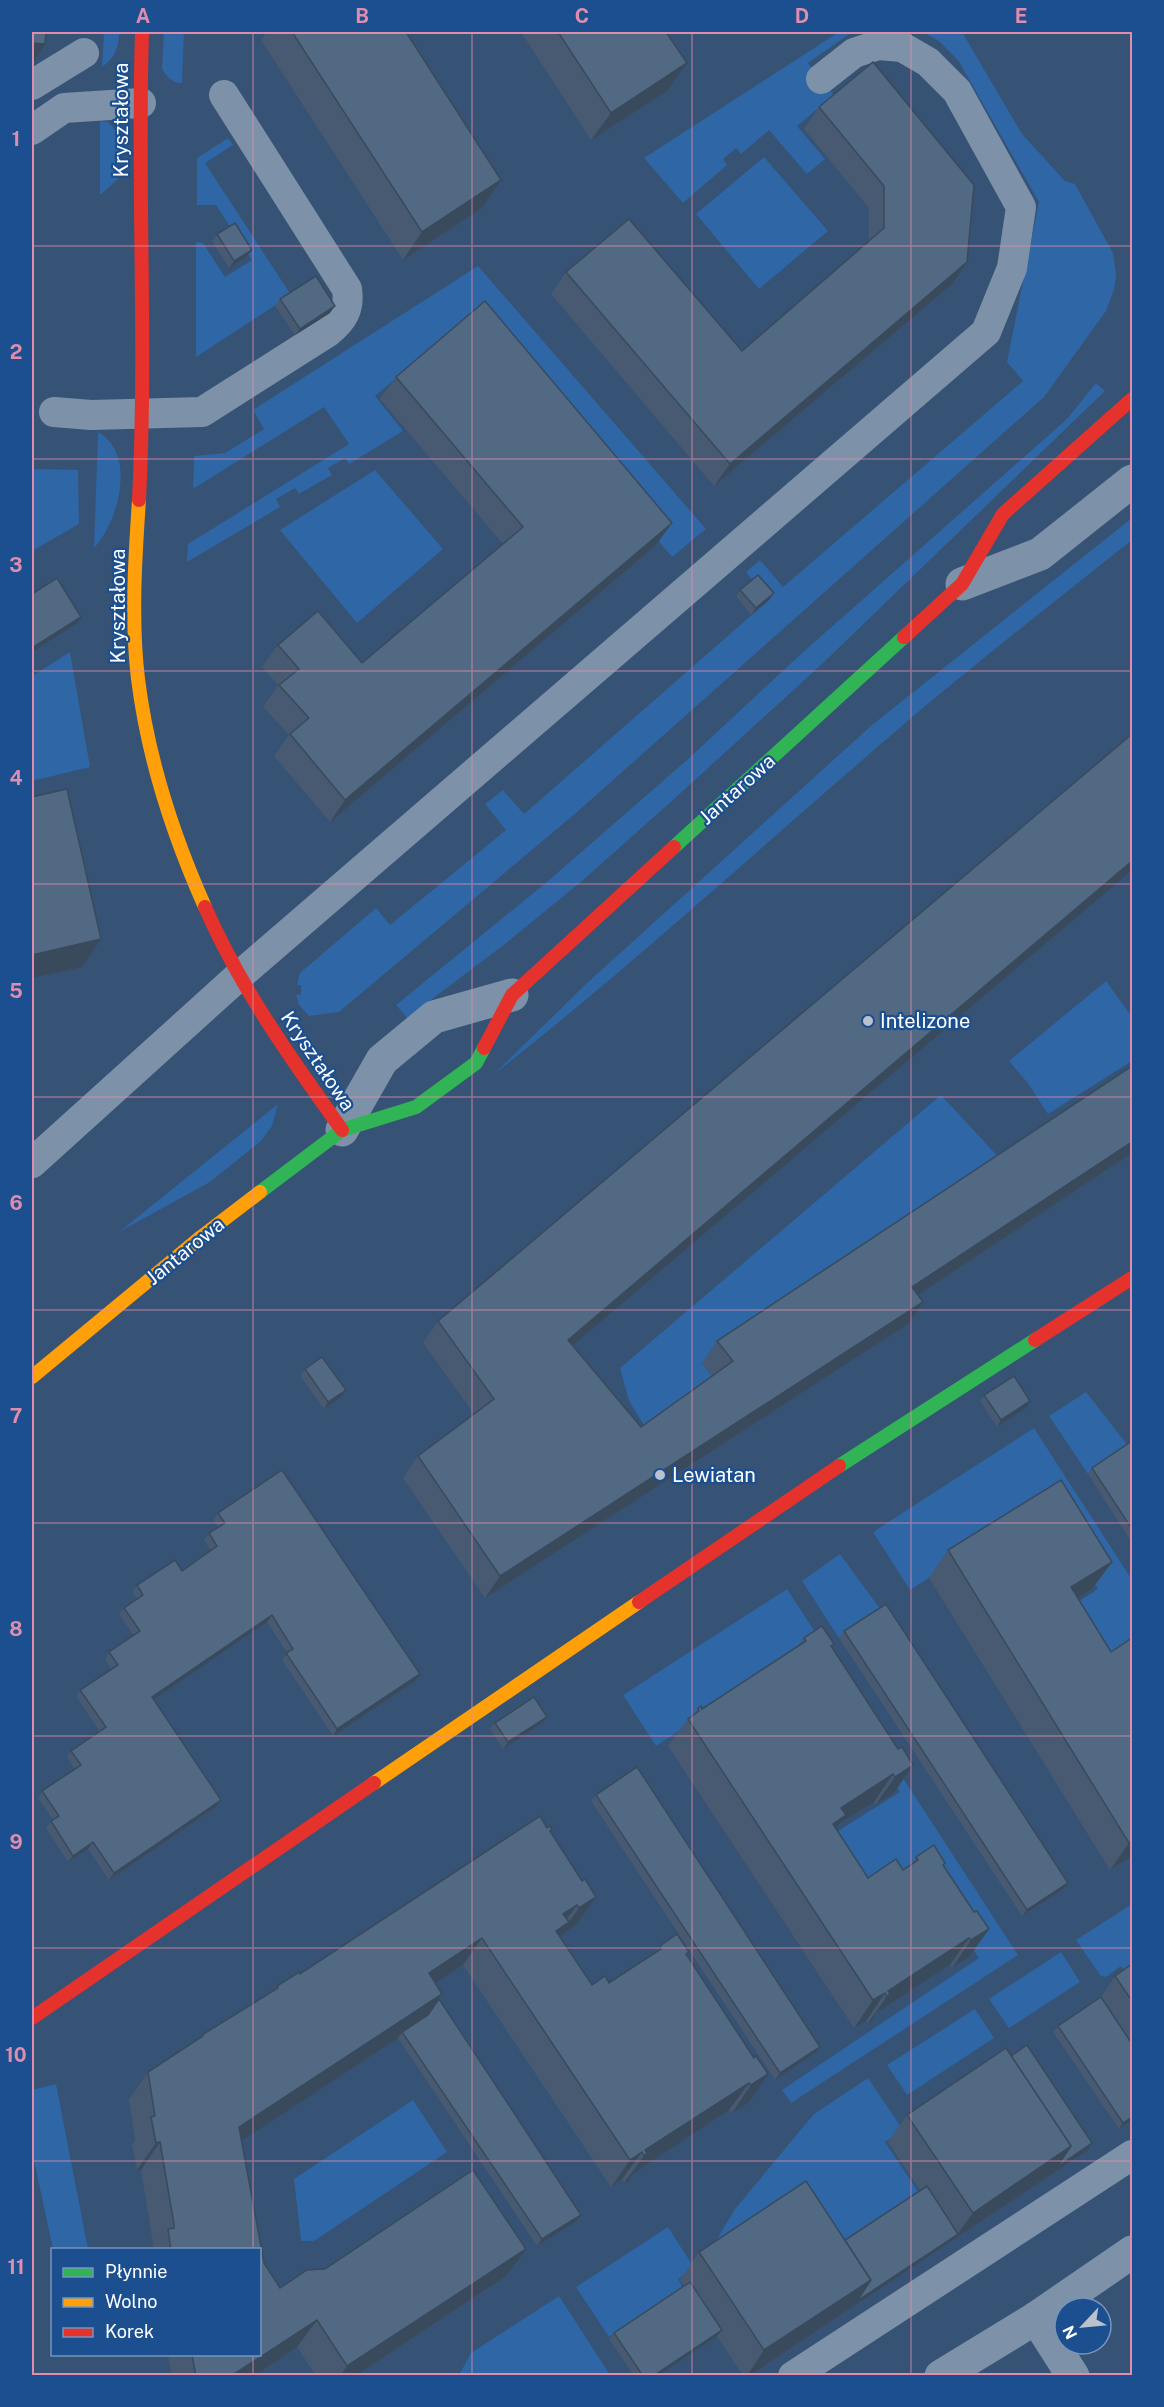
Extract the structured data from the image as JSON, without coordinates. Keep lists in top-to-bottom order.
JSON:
{
  "streets": {
    "street": ["Kryształowa", "Jantarowa"]
  },
  "crossings": [
    ["Kryształowa", "Jantarowa"]
  ],
  "places": ["Intelizone", "Lewiatan"],
  "legend": ["Płynnie", "Wolno", "Korek"],
  "north": "bottom left",
  "grid": {
    "columns": [
      "A",
      "B",
      "C",
      "D",
      "E"
    ],
    "rows": [
      "1",
      "2",
      "3",
      "4",
      "5",
      "6",
      "7",
      "8",
      "9",
      "10",
      "11"
    ]
  }
}
